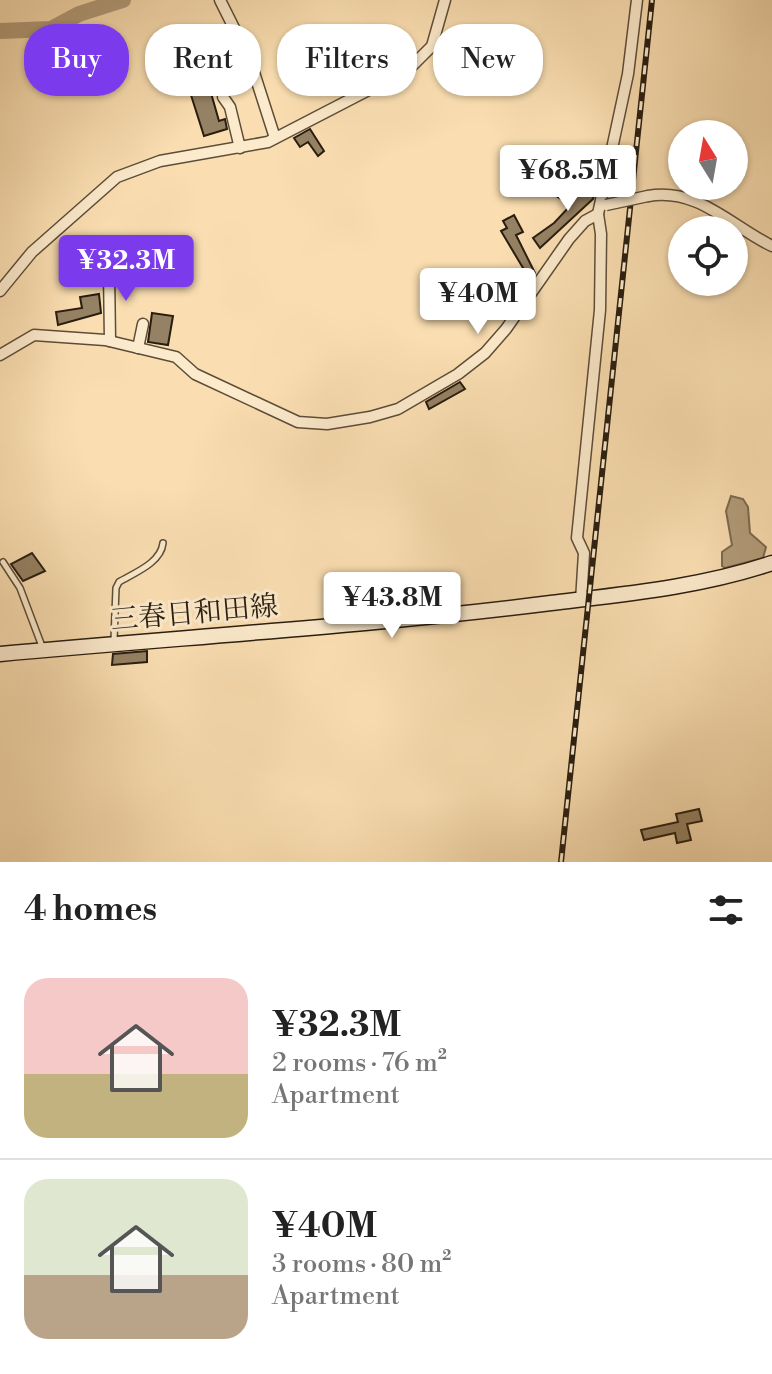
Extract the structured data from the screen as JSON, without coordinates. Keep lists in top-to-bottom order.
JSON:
{
  "streets": {
    "main road": ["三春日和田線"]
  },
  "north": "top",
  "page": {
    "chip": [
      "Buy",
      "Rent",
      "Filters",
      "New"
    ],
    "price": [
      "¥68.5M",
      "¥32.3M",
      "¥40M",
      "¥43.8M"
    ],
    "heading": "4 homes",
    "list": [
      {
        "name": "¥32.3M",
        "note": "2 rooms · 76 m² · Apartment"
      },
      {
        "name": "¥40M",
        "note": "3 rooms · 80 m² · Apartment"
      }
    ]
  }
}
